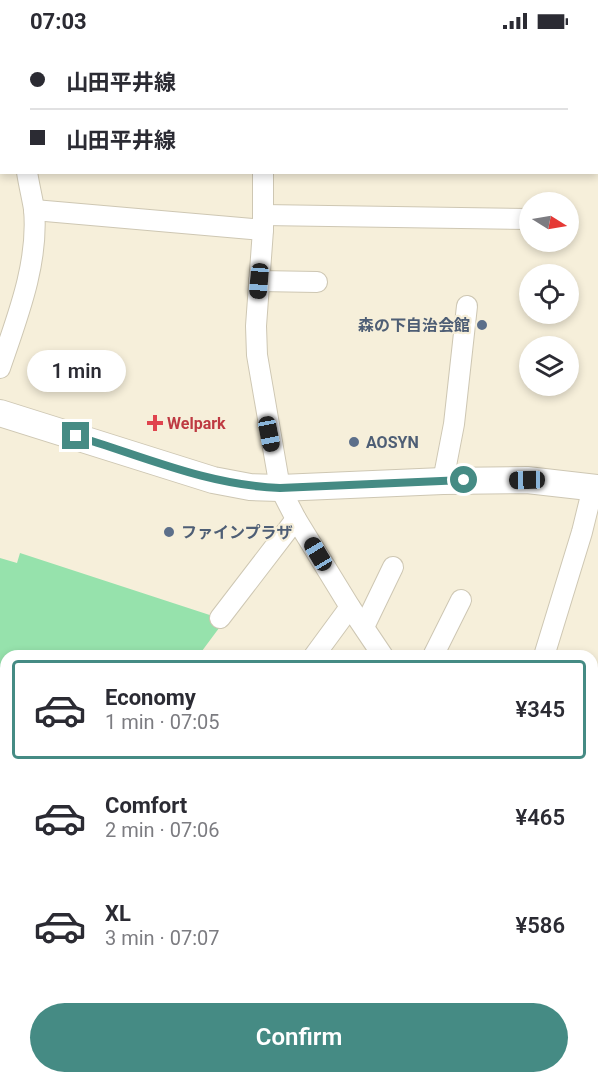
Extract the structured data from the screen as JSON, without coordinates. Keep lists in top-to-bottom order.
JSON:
{
  "places": {
    "other": ["森の下自治会館", "AOSYN", "ファインプラザ"],
    "health": ["Welpark"]
  },
  "north": "right",
  "page": {
    "status": "07:03",
    "banner": ["山田平井線", "山田平井線"],
    "bubble": "1 min",
    "list": [
      {
        "name": "Economy",
        "note": "1 min · 07:05",
        "value": "¥345"
      },
      {
        "name": "Comfort",
        "note": "2 min · 07:06",
        "value": "¥465"
      },
      {
        "name": "XL",
        "note": "3 min · 07:07",
        "value": "¥586"
      }
    ],
    "buttons": "Confirm"
  }
}
